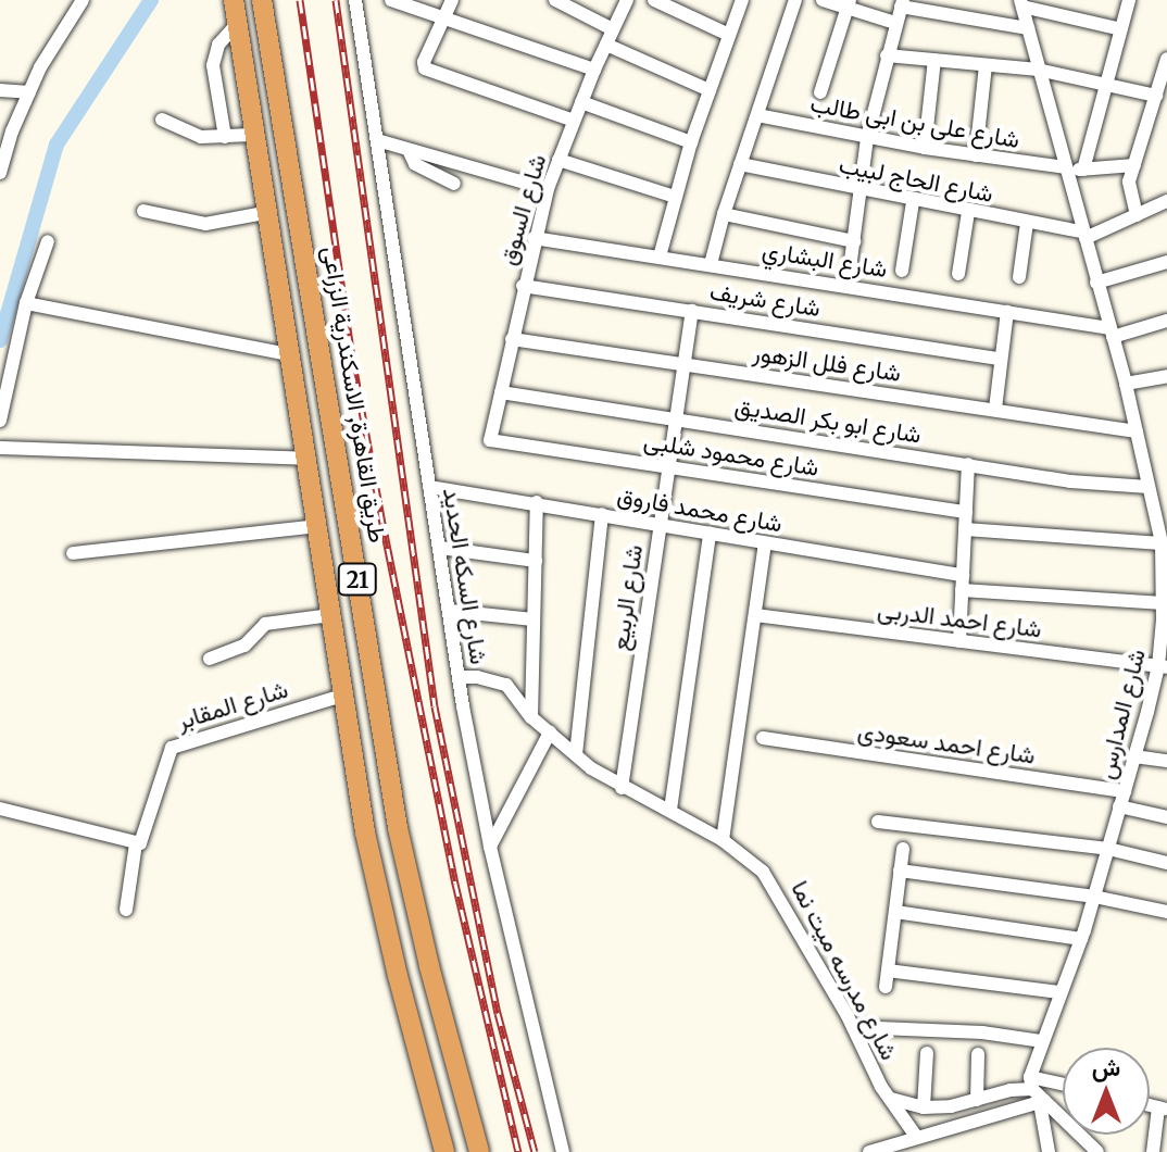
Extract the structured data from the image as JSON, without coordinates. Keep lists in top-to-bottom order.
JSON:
{
  "streets": {
    "highway": ["طريق القاهرة, الاسكندرية الزراعى", "21"],
    "street": [
      "شارع على بن ابى طالب",
      "شارع الحاج لبيب",
      "شارع السوق",
      "شارع البشاري",
      "شارع شريف",
      "شارع فلل الزهور",
      "شارع ابو بكر الصديق",
      "شارع محمود شلبى",
      "شارع محمد فاروق",
      "شارع السكه الحديد",
      "شارع الربيع",
      "شارع احمد الدربى",
      "شارع المقابر",
      "شارع المدارس",
      "شارع احمد سعودى",
      "شارع مدرسه ميت نما"
    ]
  },
  "crossings": [
    ["شارع على بن ابى طالب", "شارع المدارس"],
    ["شارع الحاج لبيب", "شارع المدارس"],
    ["شارع السوق", "شارع البشاري"],
    ["شارع السوق", "شارع شريف"],
    ["شارع السوق", "شارع فلل الزهور"],
    ["شارع السوق", "شارع ابو بكر الصديق"],
    ["شارع السوق", "شارع محمود شلبى"],
    ["شارع البشاري", "شارع المدارس"],
    ["شارع شريف", "شارع الربيع"],
    ["شارع فلل الزهور", "شارع الربيع"],
    ["شارع فلل الزهور", "شارع المدارس"],
    ["شارع ابو بكر الصديق", "شارع الربيع"],
    ["شارع ابو بكر الصديق", "شارع المدارس"],
    ["شارع محمود شلبى", "شارع الربيع"],
    ["شارع محمد فاروق", "شارع السكه الحديد"],
    ["شارع محمد فاروق", "شارع الربيع"],
    ["شارع محمد فاروق", "شارع المدارس"],
    ["شارع السكه الحديد", "شارع مدرسه ميت نما"],
    ["21", "شارع المقابر"],
    ["شارع الربيع", "شارع مدرسه ميت نما"],
    ["شارع احمد الدربى", "شارع المدارس"],
    ["شارع المدارس", "شارع احمد سعودى"]
  ],
  "north": "top"
}
